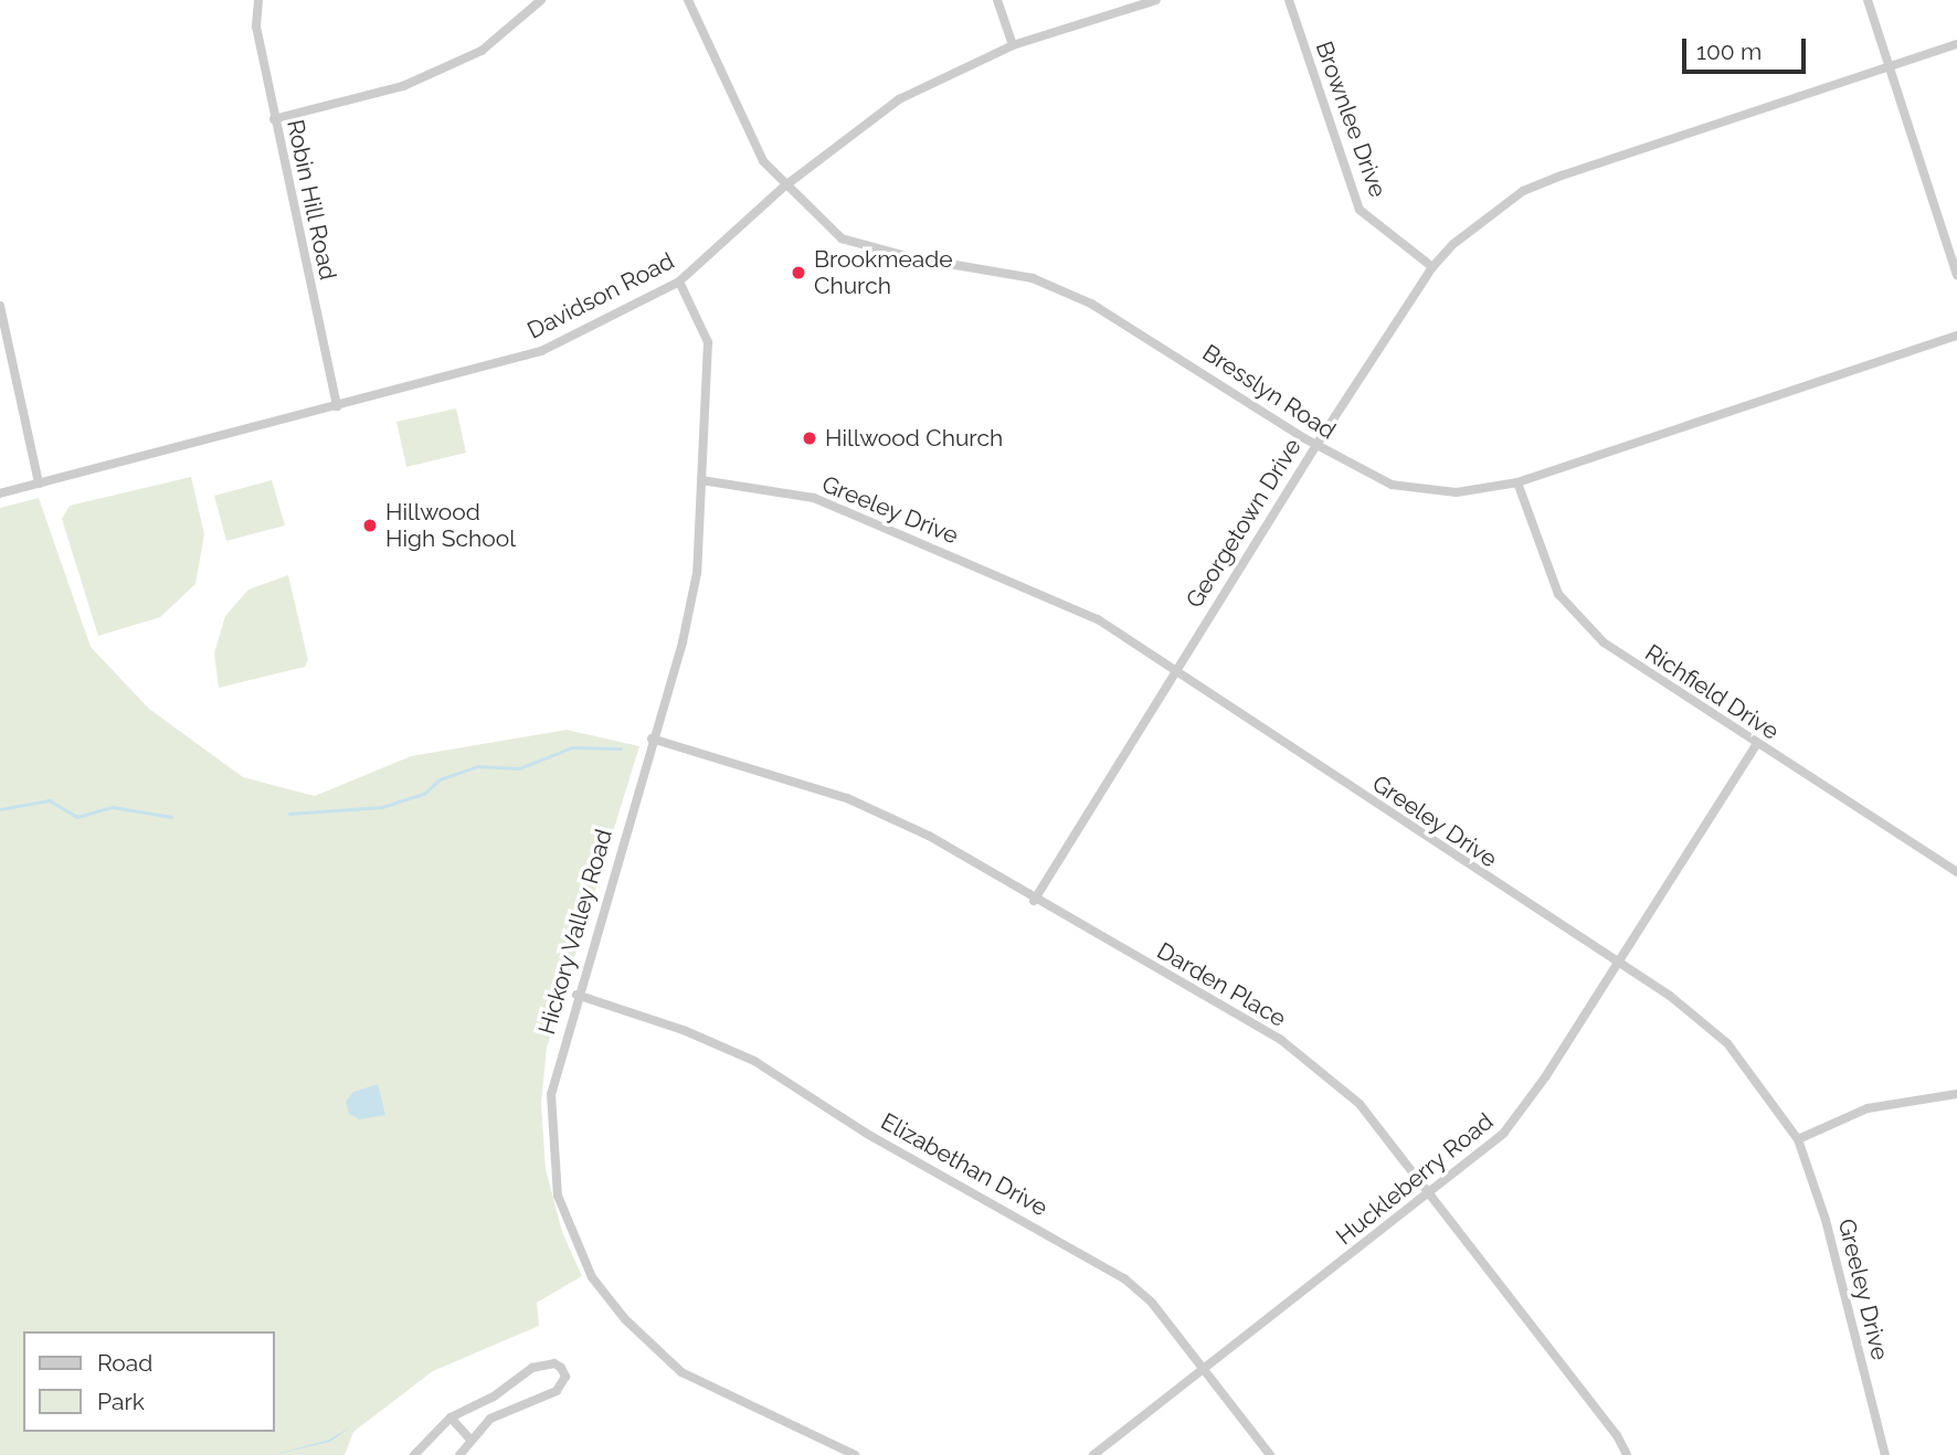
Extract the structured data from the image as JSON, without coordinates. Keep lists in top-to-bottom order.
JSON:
{
  "streets": {
    "street": [
      "Brownlee Drive",
      "Robin Hill Road",
      "Davidson Road",
      "Bresslyn Road",
      "Greeley Drive",
      "Georgetown Drive",
      "Richfield Drive",
      "Hickory Valley Road",
      "Darden Place",
      "Elizabethan Drive",
      "Huckleberry Road"
    ]
  },
  "crossings": [
    ["Brownlee Drive", "Georgetown Drive"],
    ["Robin Hill Road", "Davidson Road"],
    ["Davidson Road", "Bresslyn Road"],
    ["Davidson Road", "Hickory Valley Road"],
    ["Bresslyn Road", "Georgetown Drive"],
    ["Bresslyn Road", "Richfield Drive"],
    ["Greeley Drive", "Georgetown Drive"],
    ["Greeley Drive", "Hickory Valley Road"],
    ["Greeley Drive", "Huckleberry Road"],
    ["Georgetown Drive", "Darden Place"],
    ["Richfield Drive", "Huckleberry Road"],
    ["Hickory Valley Road", "Darden Place"],
    ["Hickory Valley Road", "Elizabethan Drive"],
    ["Darden Place", "Huckleberry Road"],
    ["Elizabethan Drive", "Huckleberry Road"]
  ],
  "places": ["Brookmeade Church", "Hillwood Church", "Hillwood High School"],
  "legend": ["Road", "Park"],
  "scale_bar": "100 m"
}
